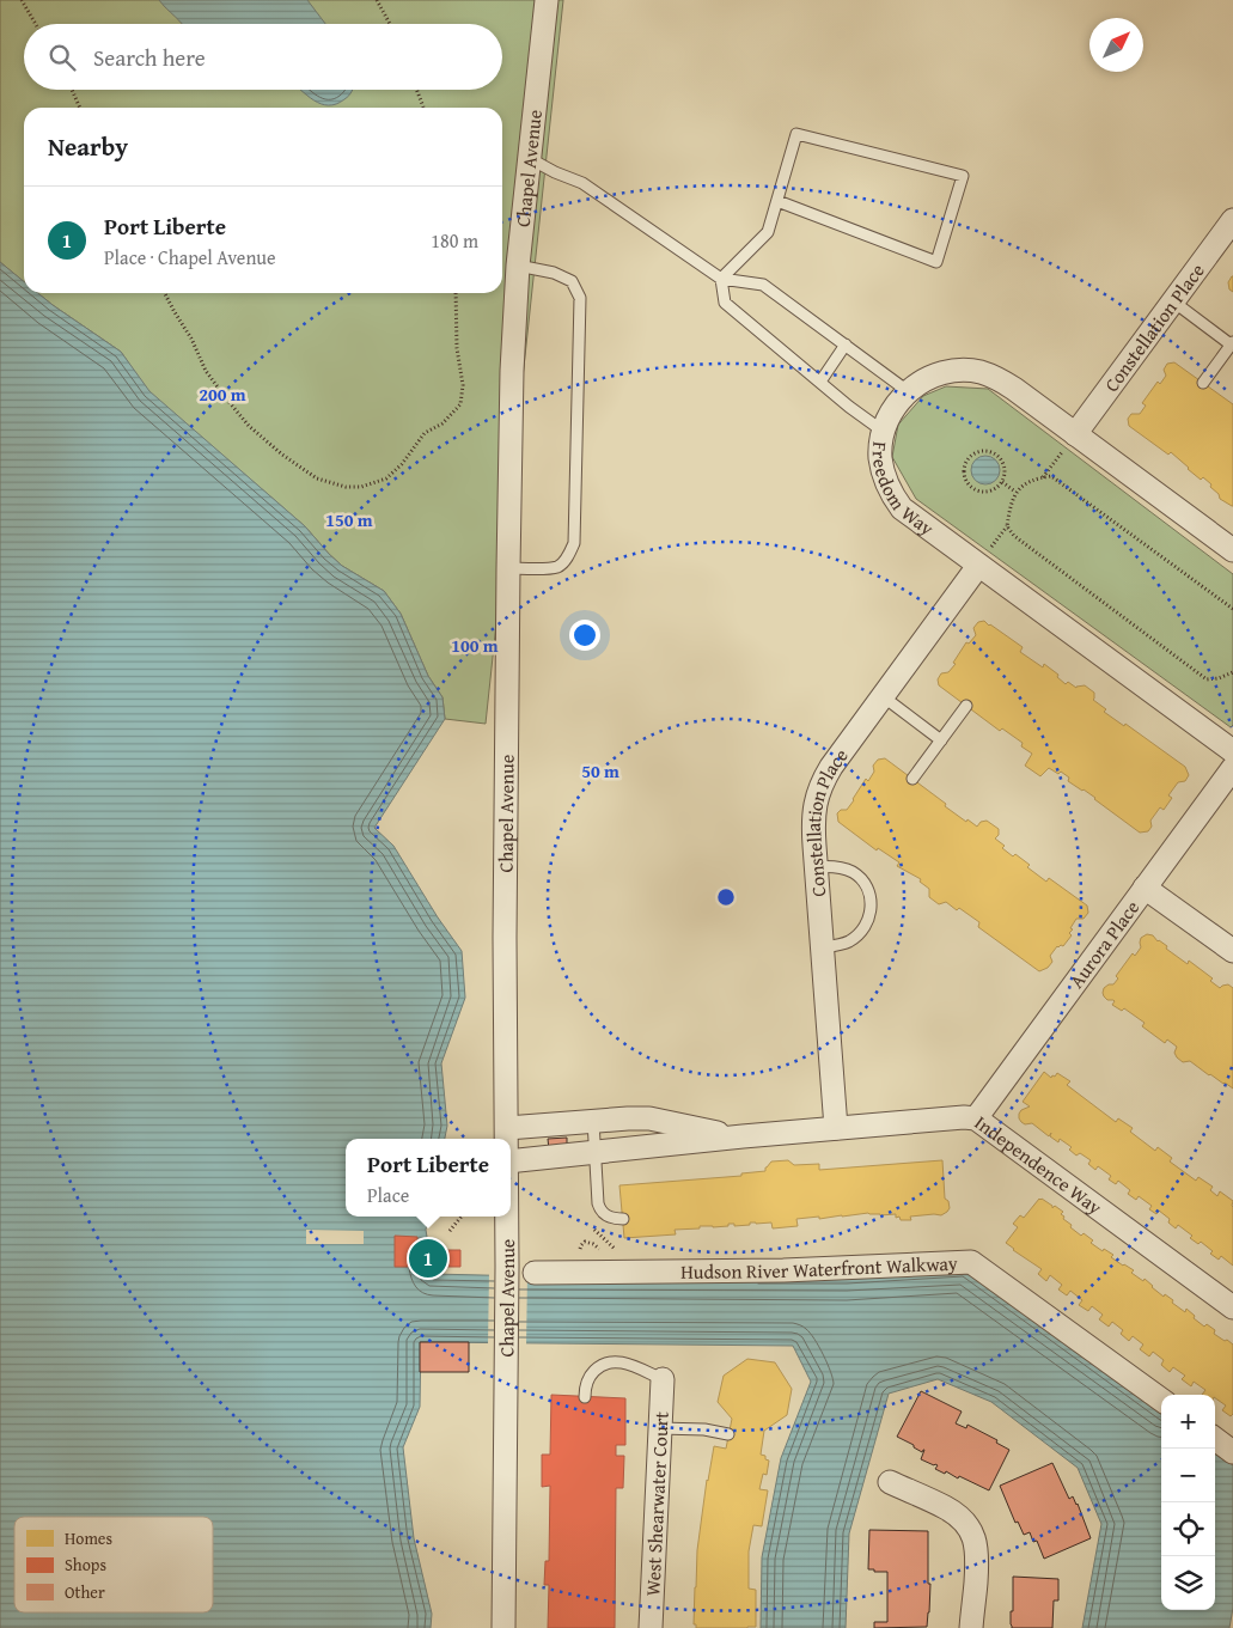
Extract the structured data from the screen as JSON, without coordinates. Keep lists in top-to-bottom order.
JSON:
{
  "streets": {
    "street": [
      "Chapel Avenue",
      "Constellation Place",
      "Freedom Way",
      "Aurora Place",
      "Independence Way",
      "Hudson River Waterfront Walkway",
      "West Shearwater Court"
    ]
  },
  "crossings": [
    ["Chapel Avenue", "Independence Way"],
    ["Constellation Place", "Freedom Way"],
    ["Constellation Place", "Independence Way"],
    ["Aurora Place", "Independence Way"]
  ],
  "legend": ["Homes", "Shops", "Other"],
  "north": "top right",
  "page": {
    "search": "Search here",
    "heading": "Nearby",
    "list": [
      {
        "mark": "1",
        "name": "Port Liberte",
        "note": "Place · Chapel Avenue",
        "value": "180 m"
      }
    ],
    "popup": ["Port Liberte", "Place"],
    "pins": "1",
    "map_buttons": ["+", "−"]
  },
  "rings": [
    "200 m",
    "150 m",
    "100 m",
    "50 m"
  ]
}
